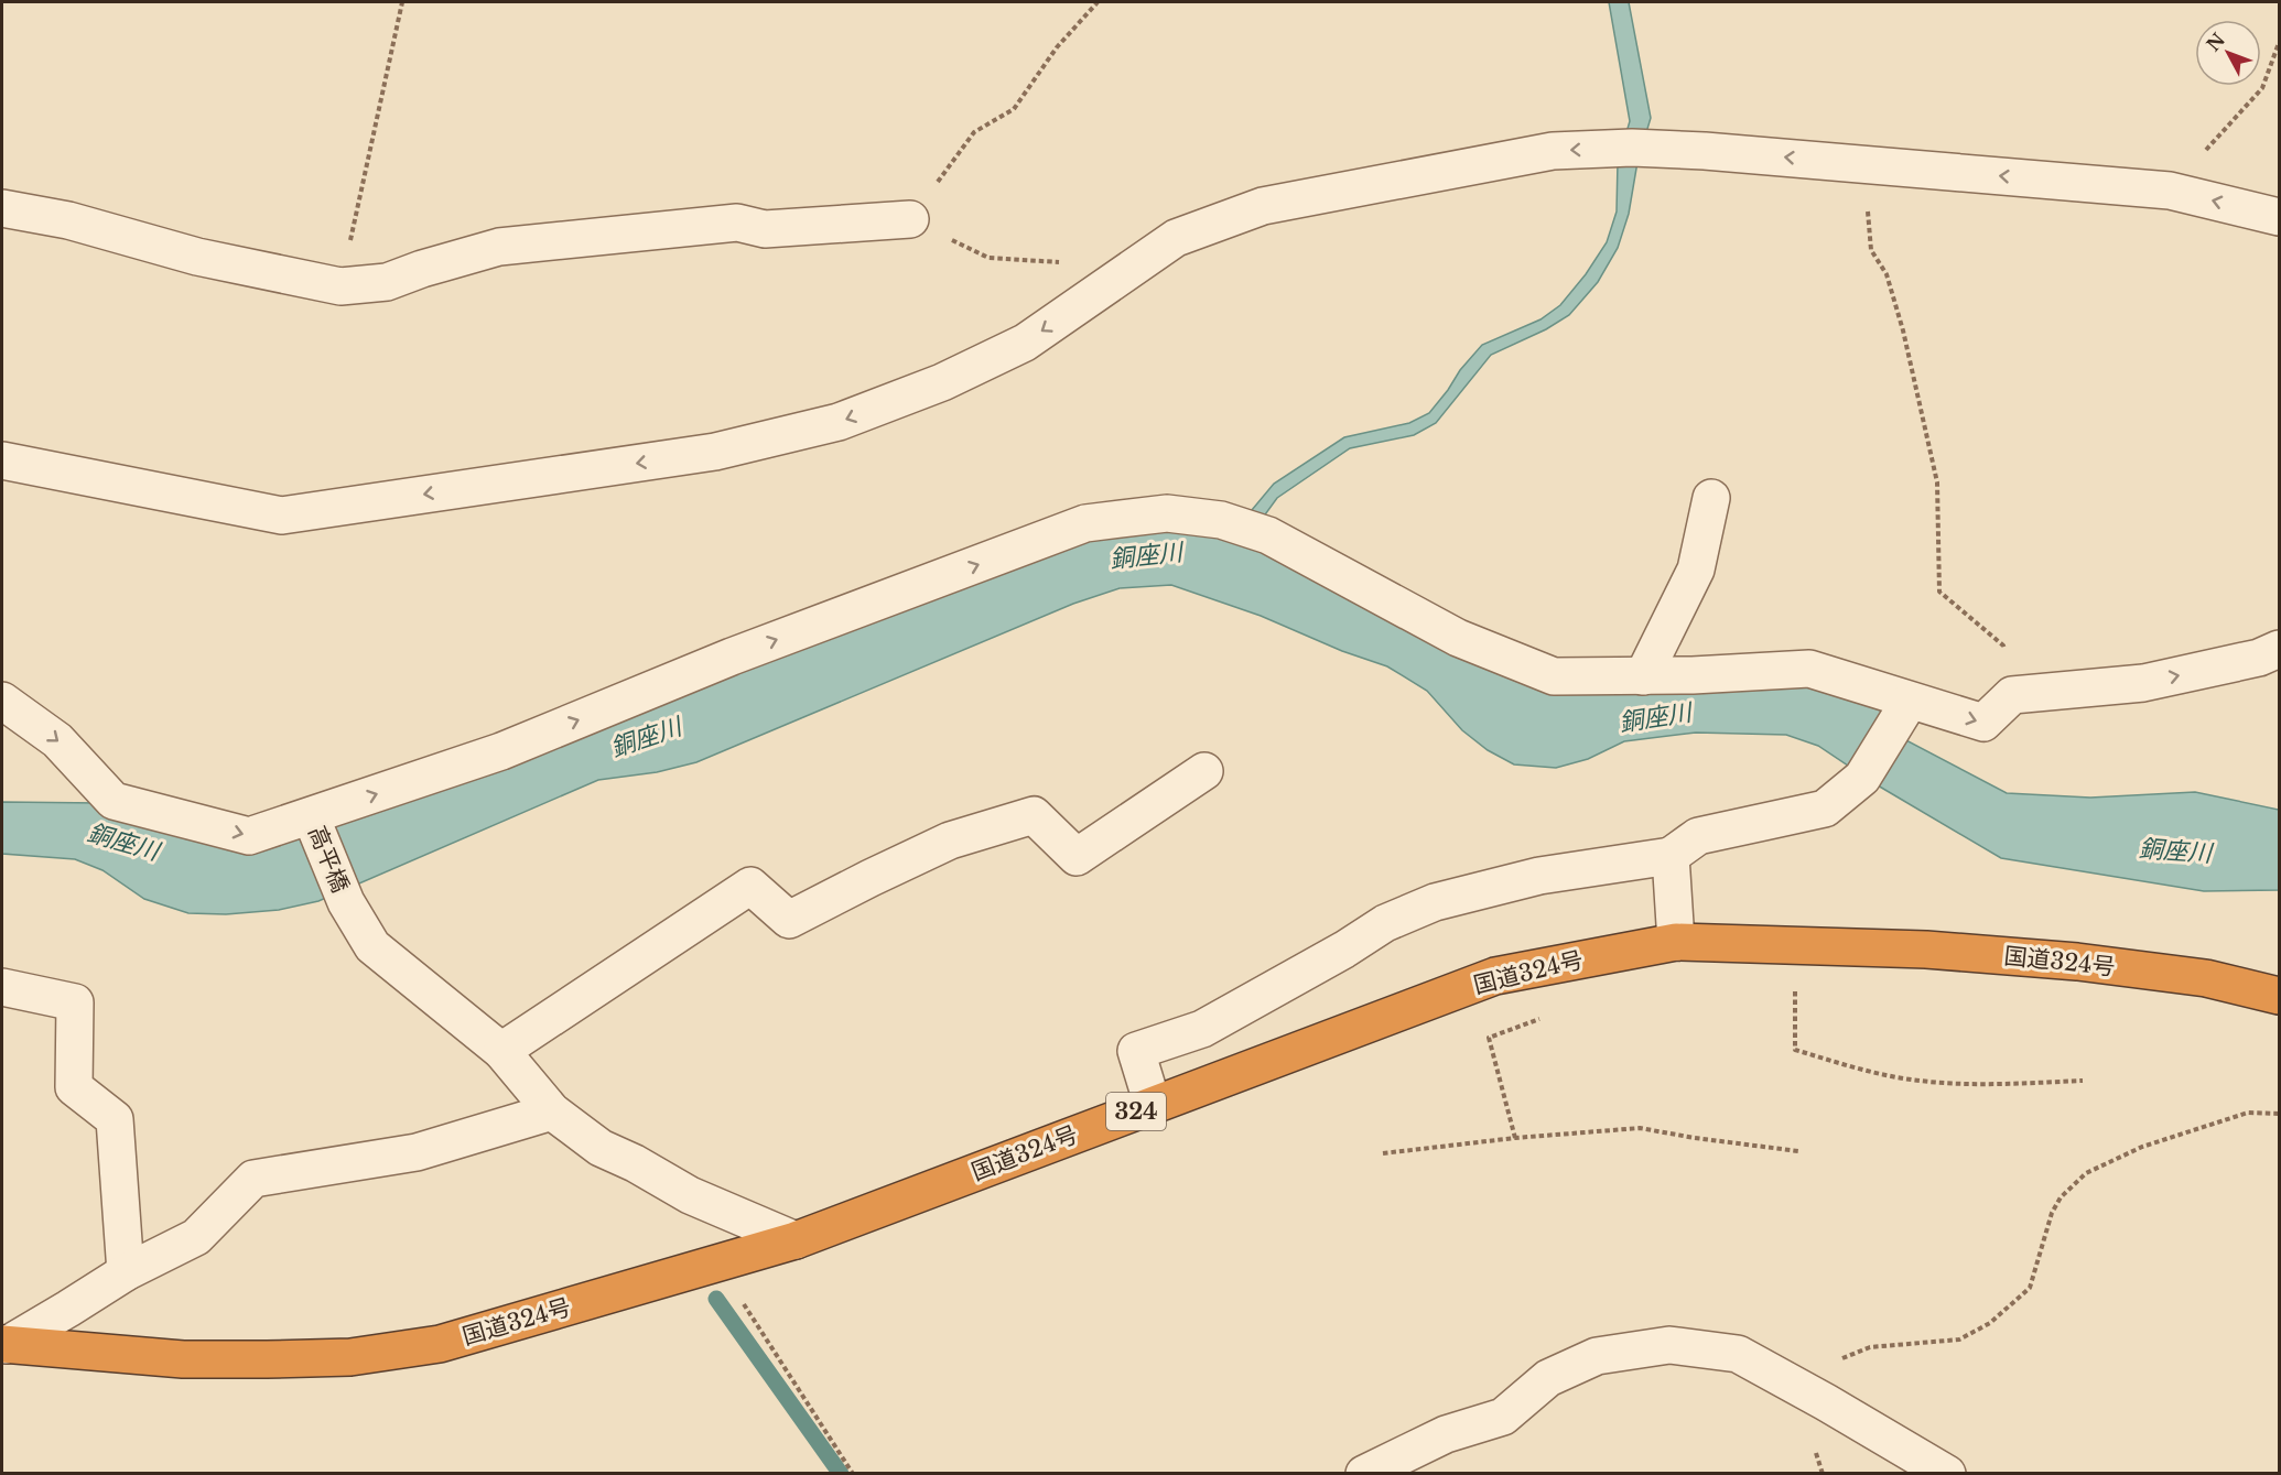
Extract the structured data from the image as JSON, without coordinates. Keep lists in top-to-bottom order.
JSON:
{
  "streets": {
    "highway": ["国道324号", "324"],
    "street": ["高平橋"]
  },
  "crossings": [
    ["高平橋", "国道324号"]
  ],
  "water": ["銅座川"],
  "north": "top left"
}
